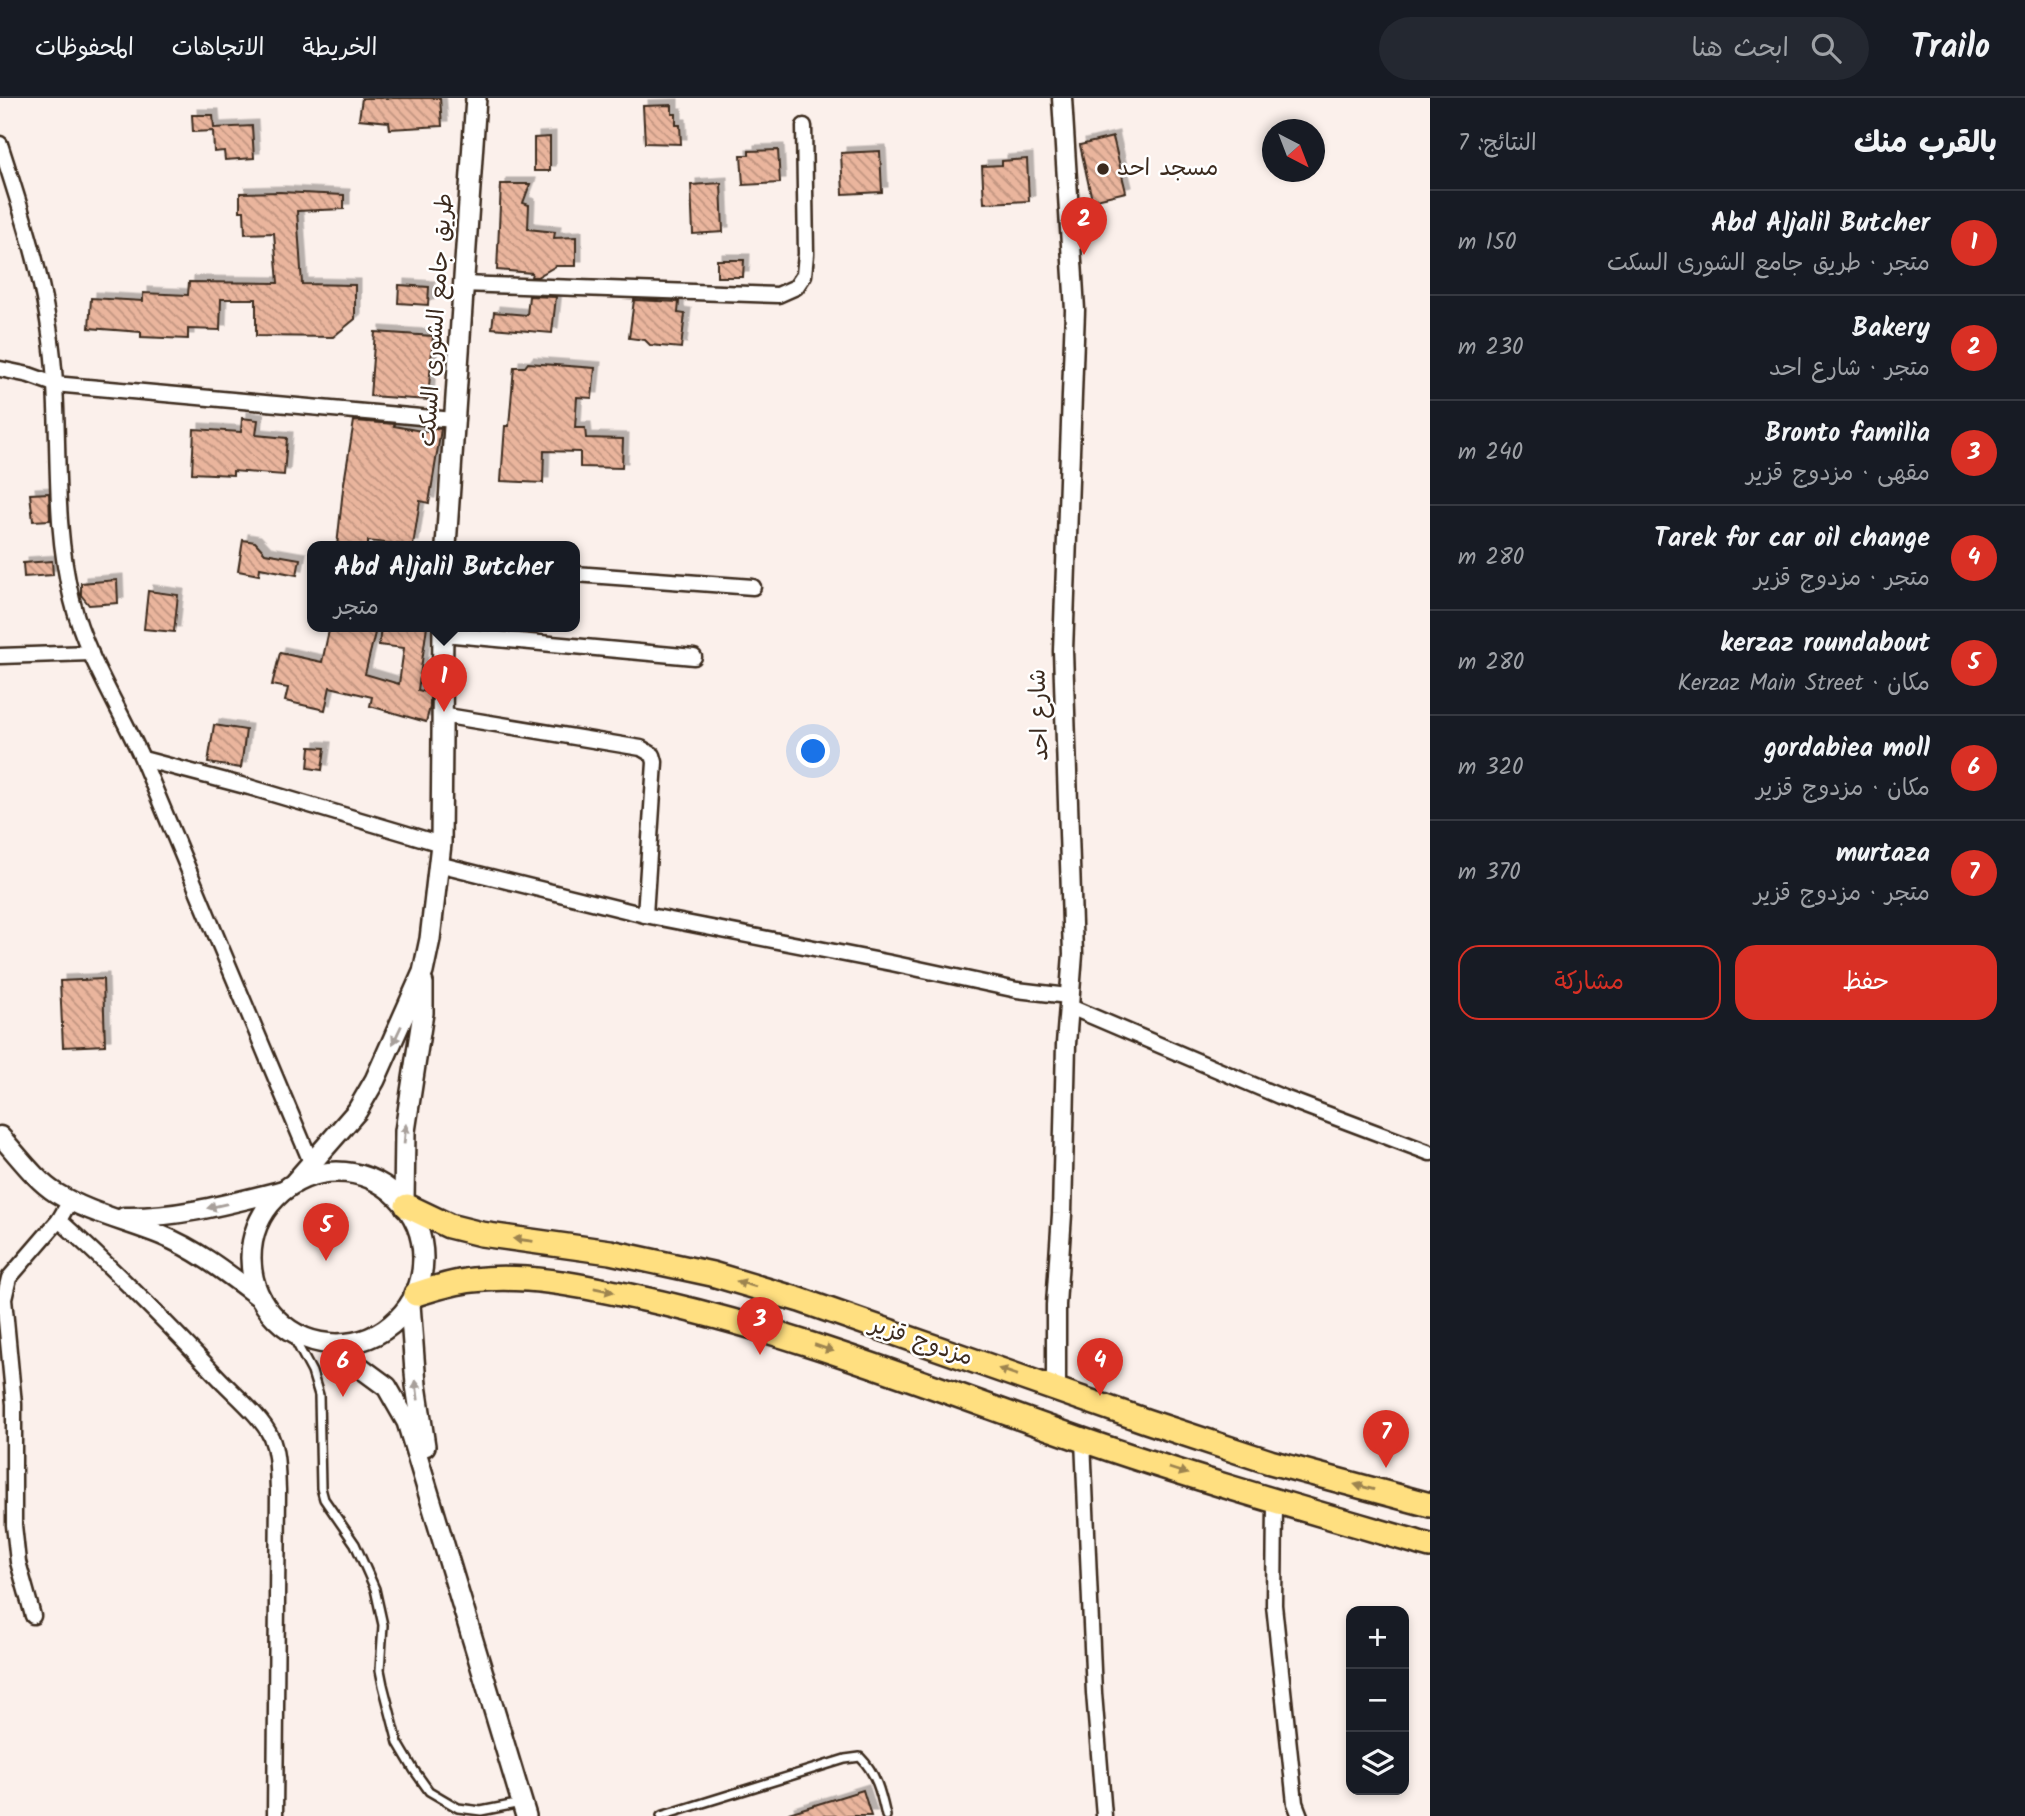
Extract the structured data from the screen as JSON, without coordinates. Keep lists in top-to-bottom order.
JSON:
{
  "streets": {
    "main road": ["طريق جامع الشورى السكت", "مزدوج قزير"],
    "street": ["شارع احد"]
  },
  "crossings": [
    ["شارع احد", "مزدوج قزير"]
  ],
  "places": ["مسجد احد"],
  "north": "bottom right",
  "page": {
    "header": "Trailo",
    "search": "ابحث هنا",
    "nav": ["الخريطة", "الاتجاهات", "المحفوظات"],
    "heading": ["بالقرب منك", "النتائج: 7"],
    "list": [
      {
        "mark": "1",
        "name": "Abd Aljalil Butcher",
        "note": "متجر · طريق جامع الشورى السكت",
        "value": "150 m"
      },
      {
        "mark": "2",
        "name": "Bakery",
        "note": "متجر · شارع احد",
        "value": "230 m"
      },
      {
        "mark": "3",
        "name": "Bronto familia",
        "note": "مقهى · مزدوج قزير",
        "value": "240 m"
      },
      {
        "mark": "4",
        "name": "Tarek for car oil change",
        "note": "متجر · مزدوج قزير",
        "value": "280 m"
      },
      {
        "mark": "5",
        "name": "kerzaz roundabout",
        "note": "مكان · Kerzaz Main Street",
        "value": "280 m"
      },
      {
        "mark": "6",
        "name": "gordabiea moll",
        "note": "مكان · مزدوج قزير",
        "value": "320 m"
      },
      {
        "mark": "7",
        "name": "murtaza",
        "note": "متجر · مزدوج قزير",
        "value": "370 m"
      }
    ],
    "pins": [
      "2",
      "1",
      "5",
      "3",
      "4",
      "6",
      "7"
    ],
    "popup": ["Abd Aljalil Butcher", "متجر"],
    "buttons": ["حفظ", "مشاركة"],
    "map_buttons": ["+", "−"]
  }
}
